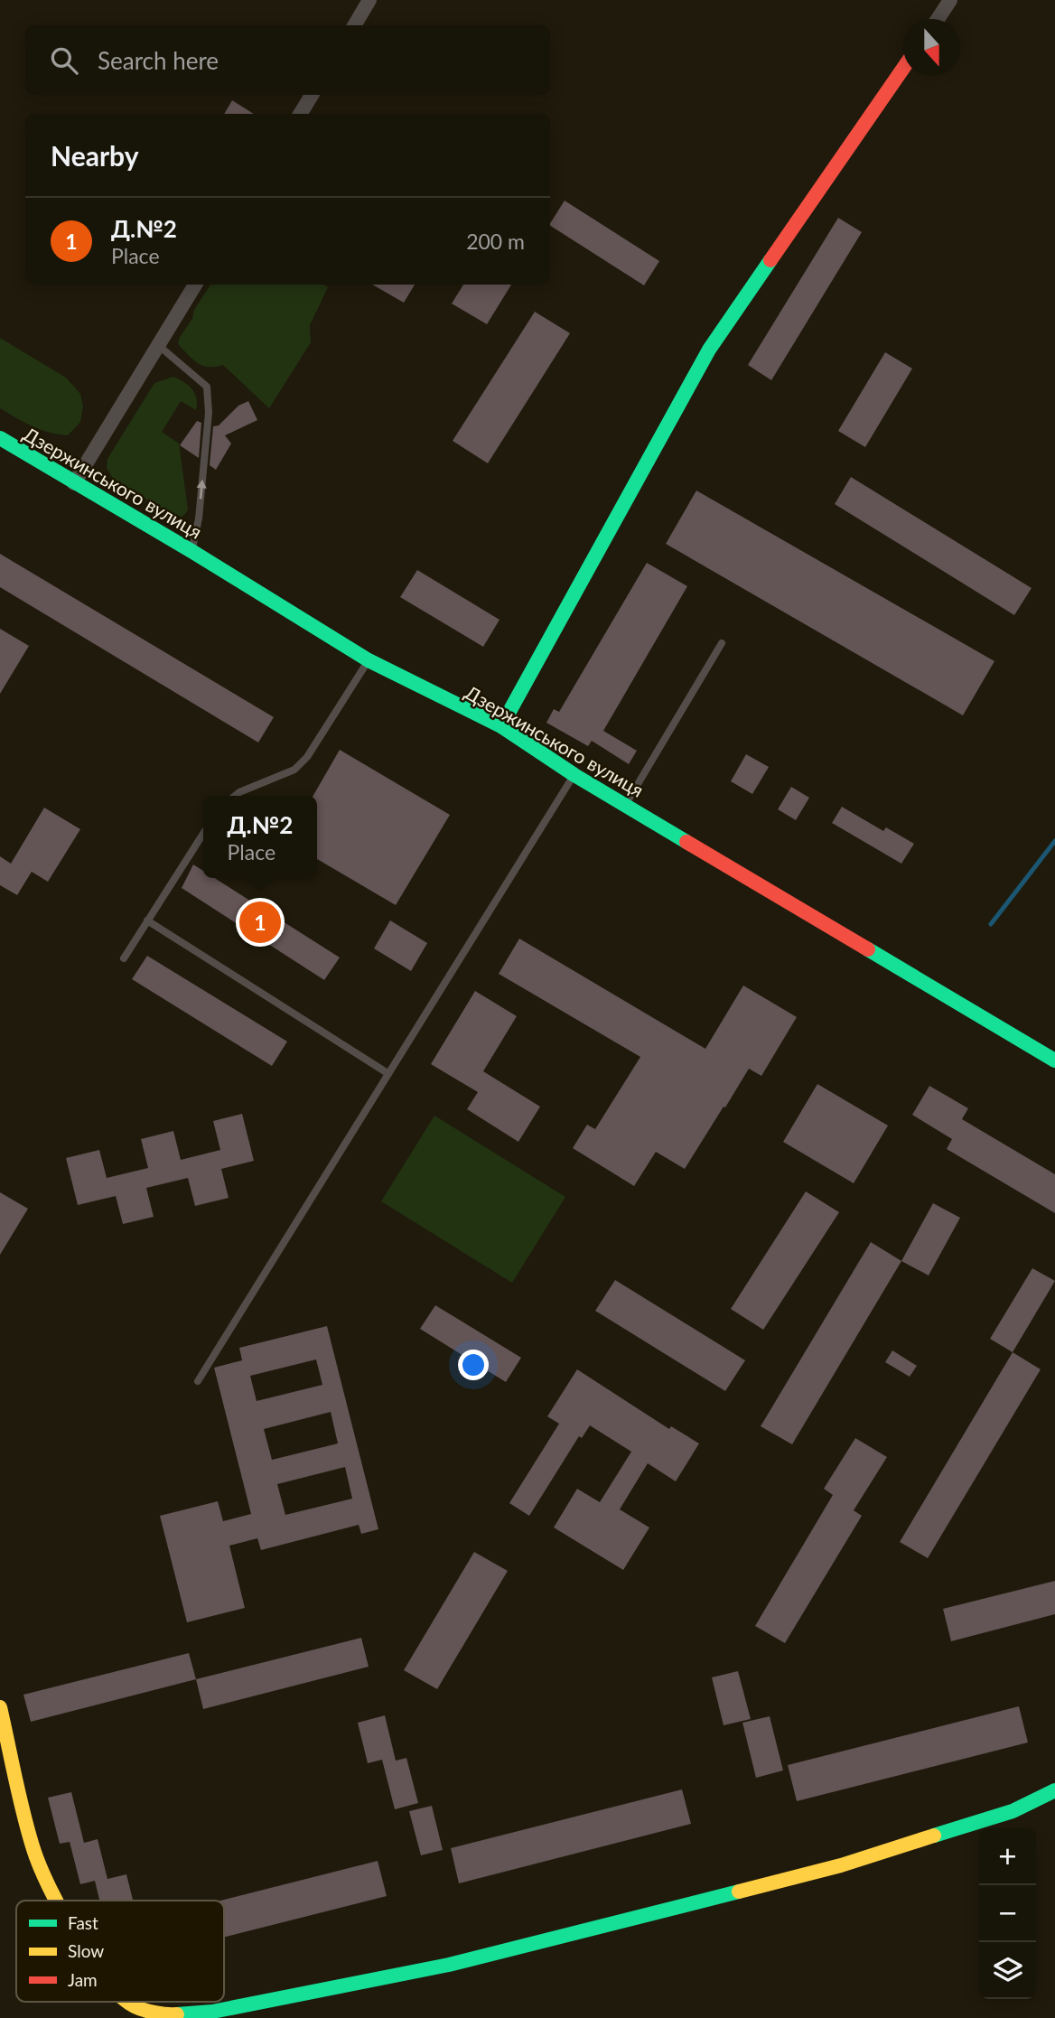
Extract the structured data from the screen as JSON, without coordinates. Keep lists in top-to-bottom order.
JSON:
{
  "streets": {
    "street": ["Дзержинського вулиця"]
  },
  "legend": ["Fast", "Slow", "Jam"],
  "north": "bottom",
  "page": {
    "search": "Search here",
    "heading": "Nearby",
    "list": [
      {
        "mark": "1",
        "name": "Д.№2",
        "note": "Place",
        "value": "200 m"
      }
    ],
    "popup": ["Д.№2", "Place"],
    "pins": "1",
    "map_buttons": ["+", "−"]
  }
}
